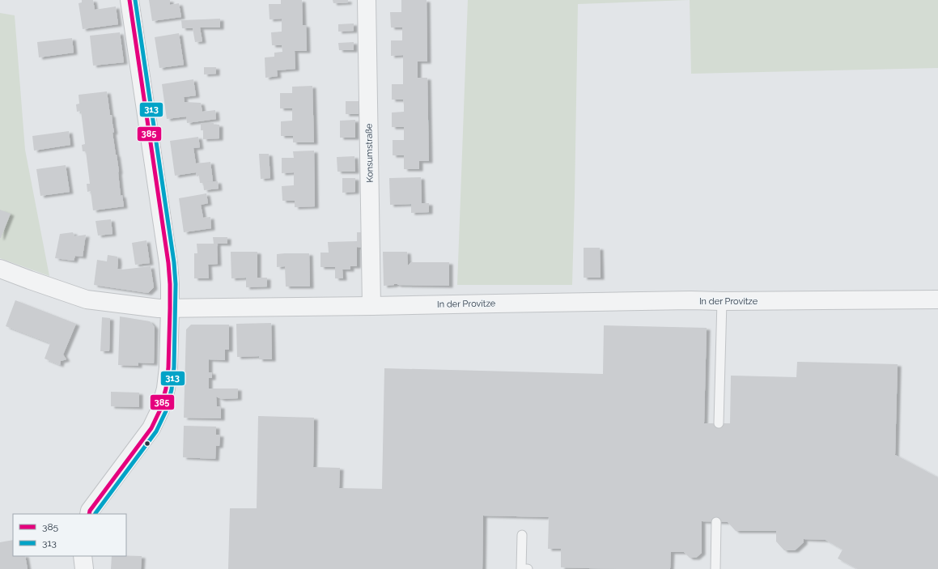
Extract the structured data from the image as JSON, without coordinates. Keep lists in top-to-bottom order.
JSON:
{
  "streets": {
    "street": ["Konsumstraße", "In der Provitze"]
  },
  "crossings": [
    ["Konsumstraße", "In der Provitze"]
  ],
  "lines": ["transit line 385", "transit line 313"],
  "legend": ["385", "313"]
}
